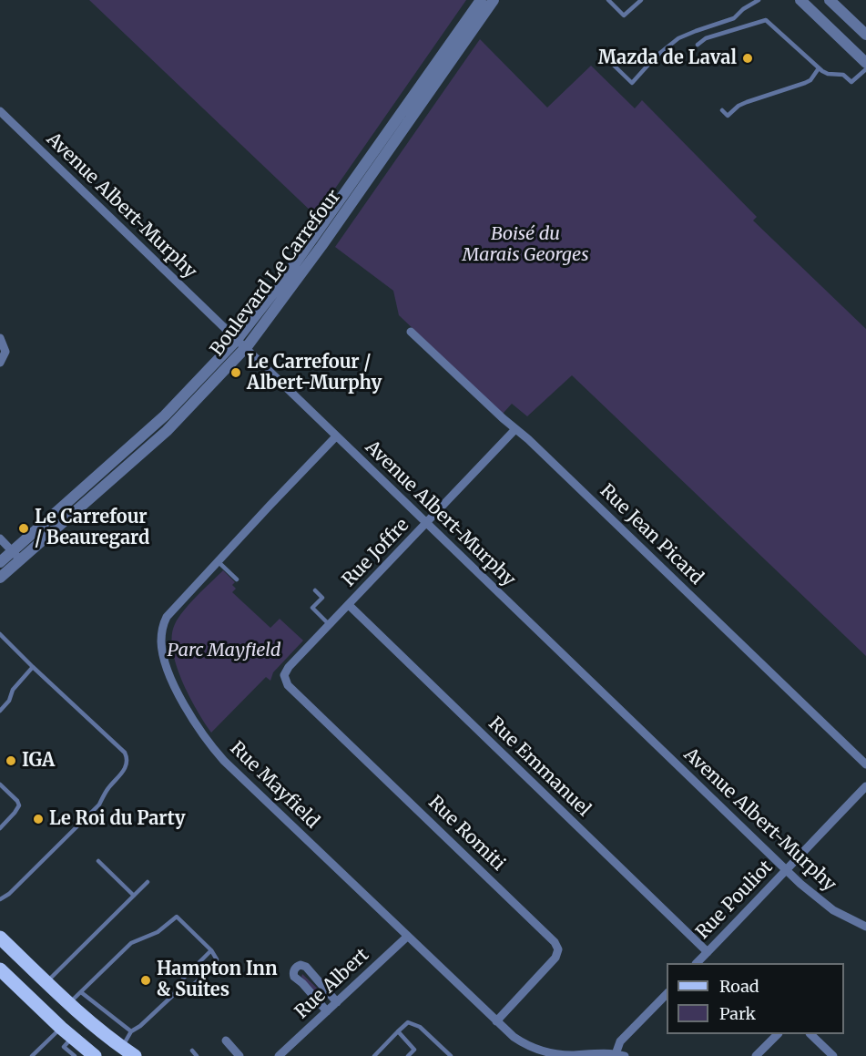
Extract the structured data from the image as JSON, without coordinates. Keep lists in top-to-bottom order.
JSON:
{
  "streets": {
    "street": [
      "Avenue Albert-Murphy",
      "Boulevard Le Carrefour",
      "Rue Jean Picard",
      "Rue Joffre",
      "Rue Emmanuel",
      "Rue Mayfield",
      "Rue Romiti",
      "Rue Pouliot",
      "Rue Albert"
    ]
  },
  "crossings": [
    ["Avenue Albert-Murphy", "Boulevard Le Carrefour"],
    ["Avenue Albert-Murphy", "Rue Joffre"],
    ["Avenue Albert-Murphy", "Rue Mayfield"],
    ["Avenue Albert-Murphy", "Rue Pouliot"],
    ["Rue Jean Picard", "Rue Joffre"],
    ["Rue Joffre", "Rue Emmanuel"],
    ["Rue Joffre", "Rue Romiti"],
    ["Rue Emmanuel", "Rue Pouliot"],
    ["Rue Mayfield", "Rue Romiti"],
    ["Rue Mayfield", "Rue Albert"]
  ],
  "parks": ["Boisé du Marais Georges", "Parc Mayfield"],
  "places": [
    "Mazda de Laval",
    "Le Carrefour / Albert-Murphy",
    "Le Carrefour / Beauregard",
    "IGA",
    "Le Roi du Party",
    "Hampton Inn & Suites"
  ],
  "legend": ["Road", "Park"]
}
